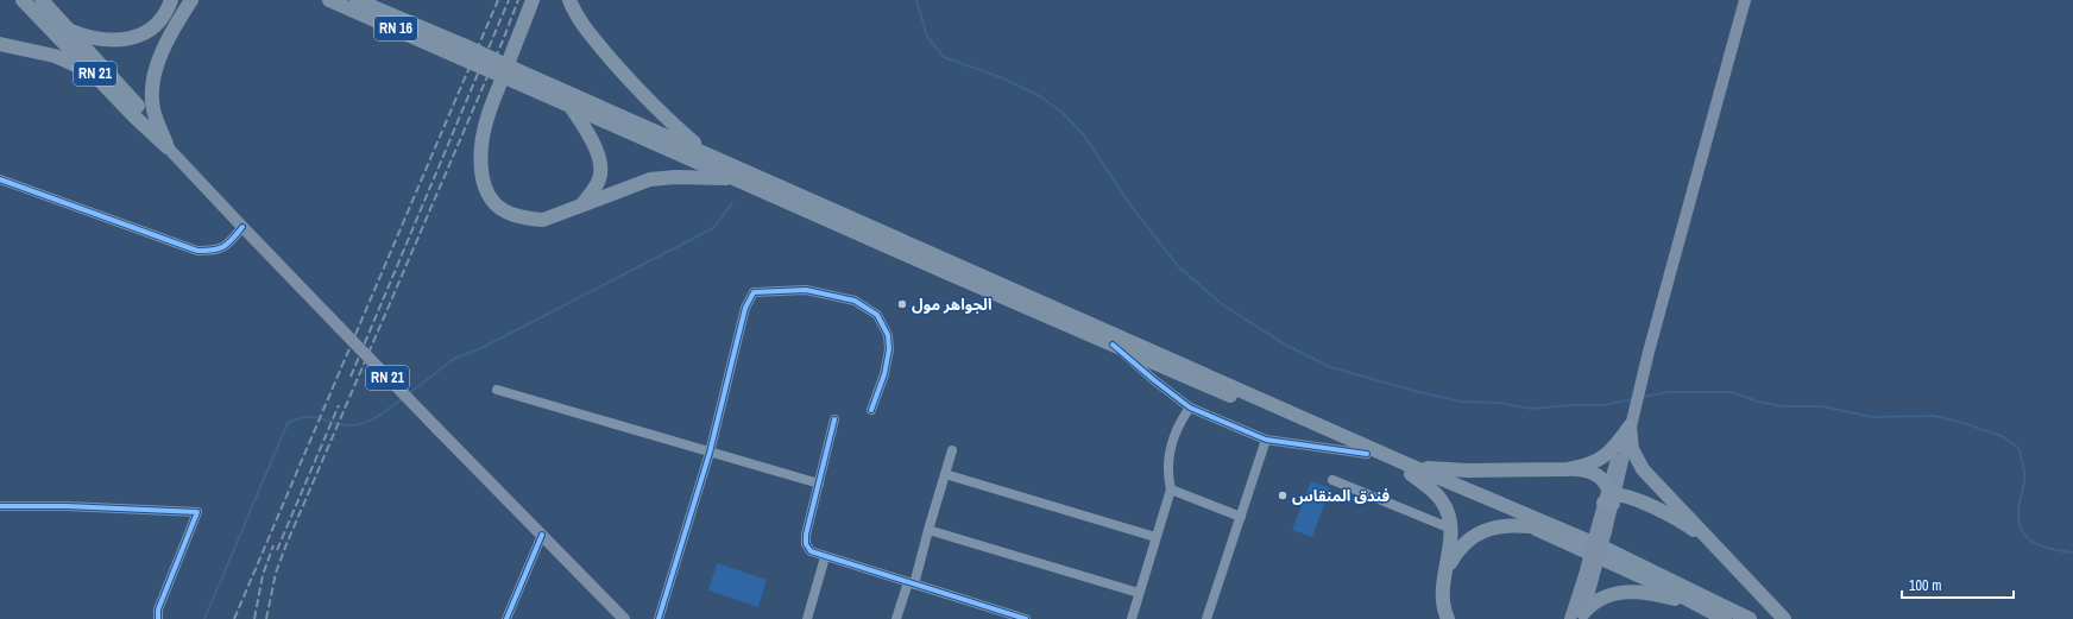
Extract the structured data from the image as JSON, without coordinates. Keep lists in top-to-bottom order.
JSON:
{
  "streets": {
    "highway": ["RN 16", "RN 21"]
  },
  "places": ["الجواهر مول", "فندق المنقاس"],
  "scale_bar": "100 m"
}
